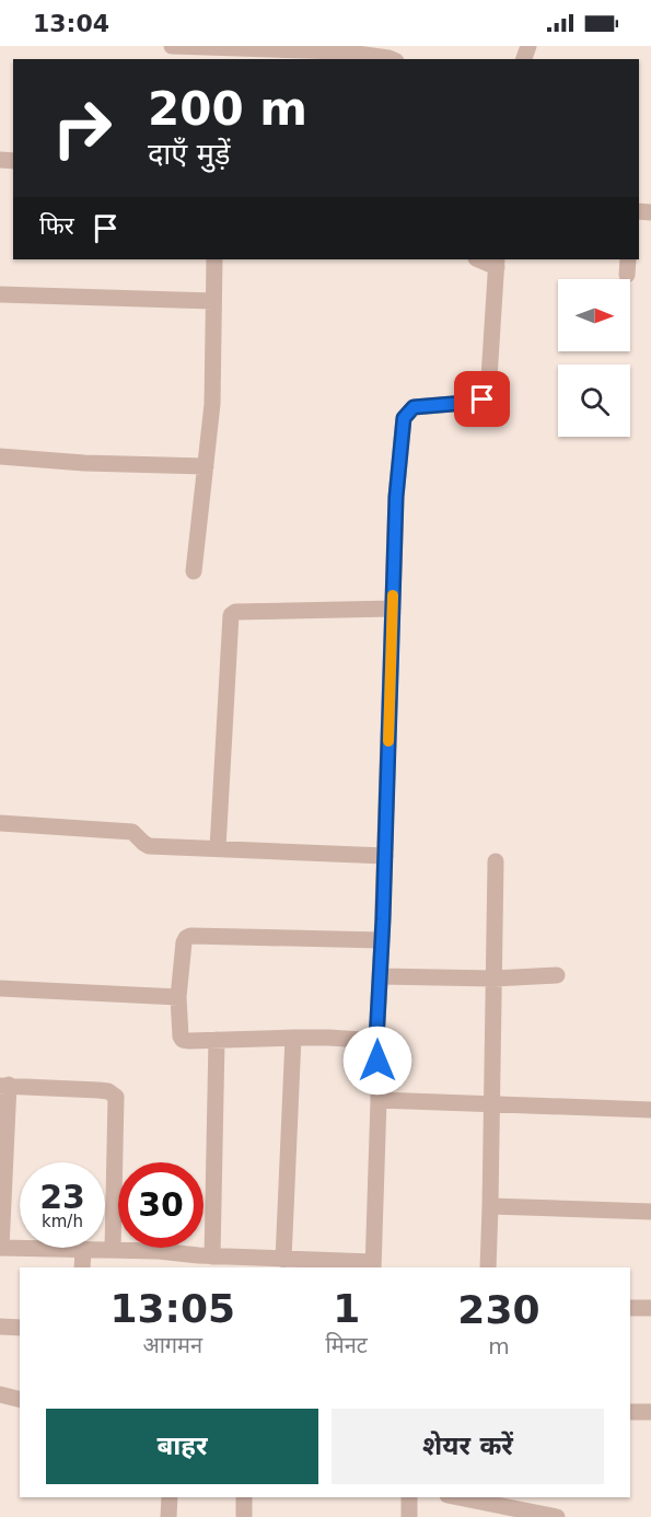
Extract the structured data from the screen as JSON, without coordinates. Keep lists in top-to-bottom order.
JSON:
{
  "north": "right",
  "page": {
    "status": "13:04",
    "turn": ["200 m", "दाएँ मुड़ें"],
    "then": "फिर",
    "speed": "23 km/h",
    "limit": "30",
    "eta": [
      "13:05",
      "आगमन",
      "1",
      "मिनट",
      "230",
      "m"
    ],
    "buttons": ["बाहर", "शेयर करें"]
  }
}
